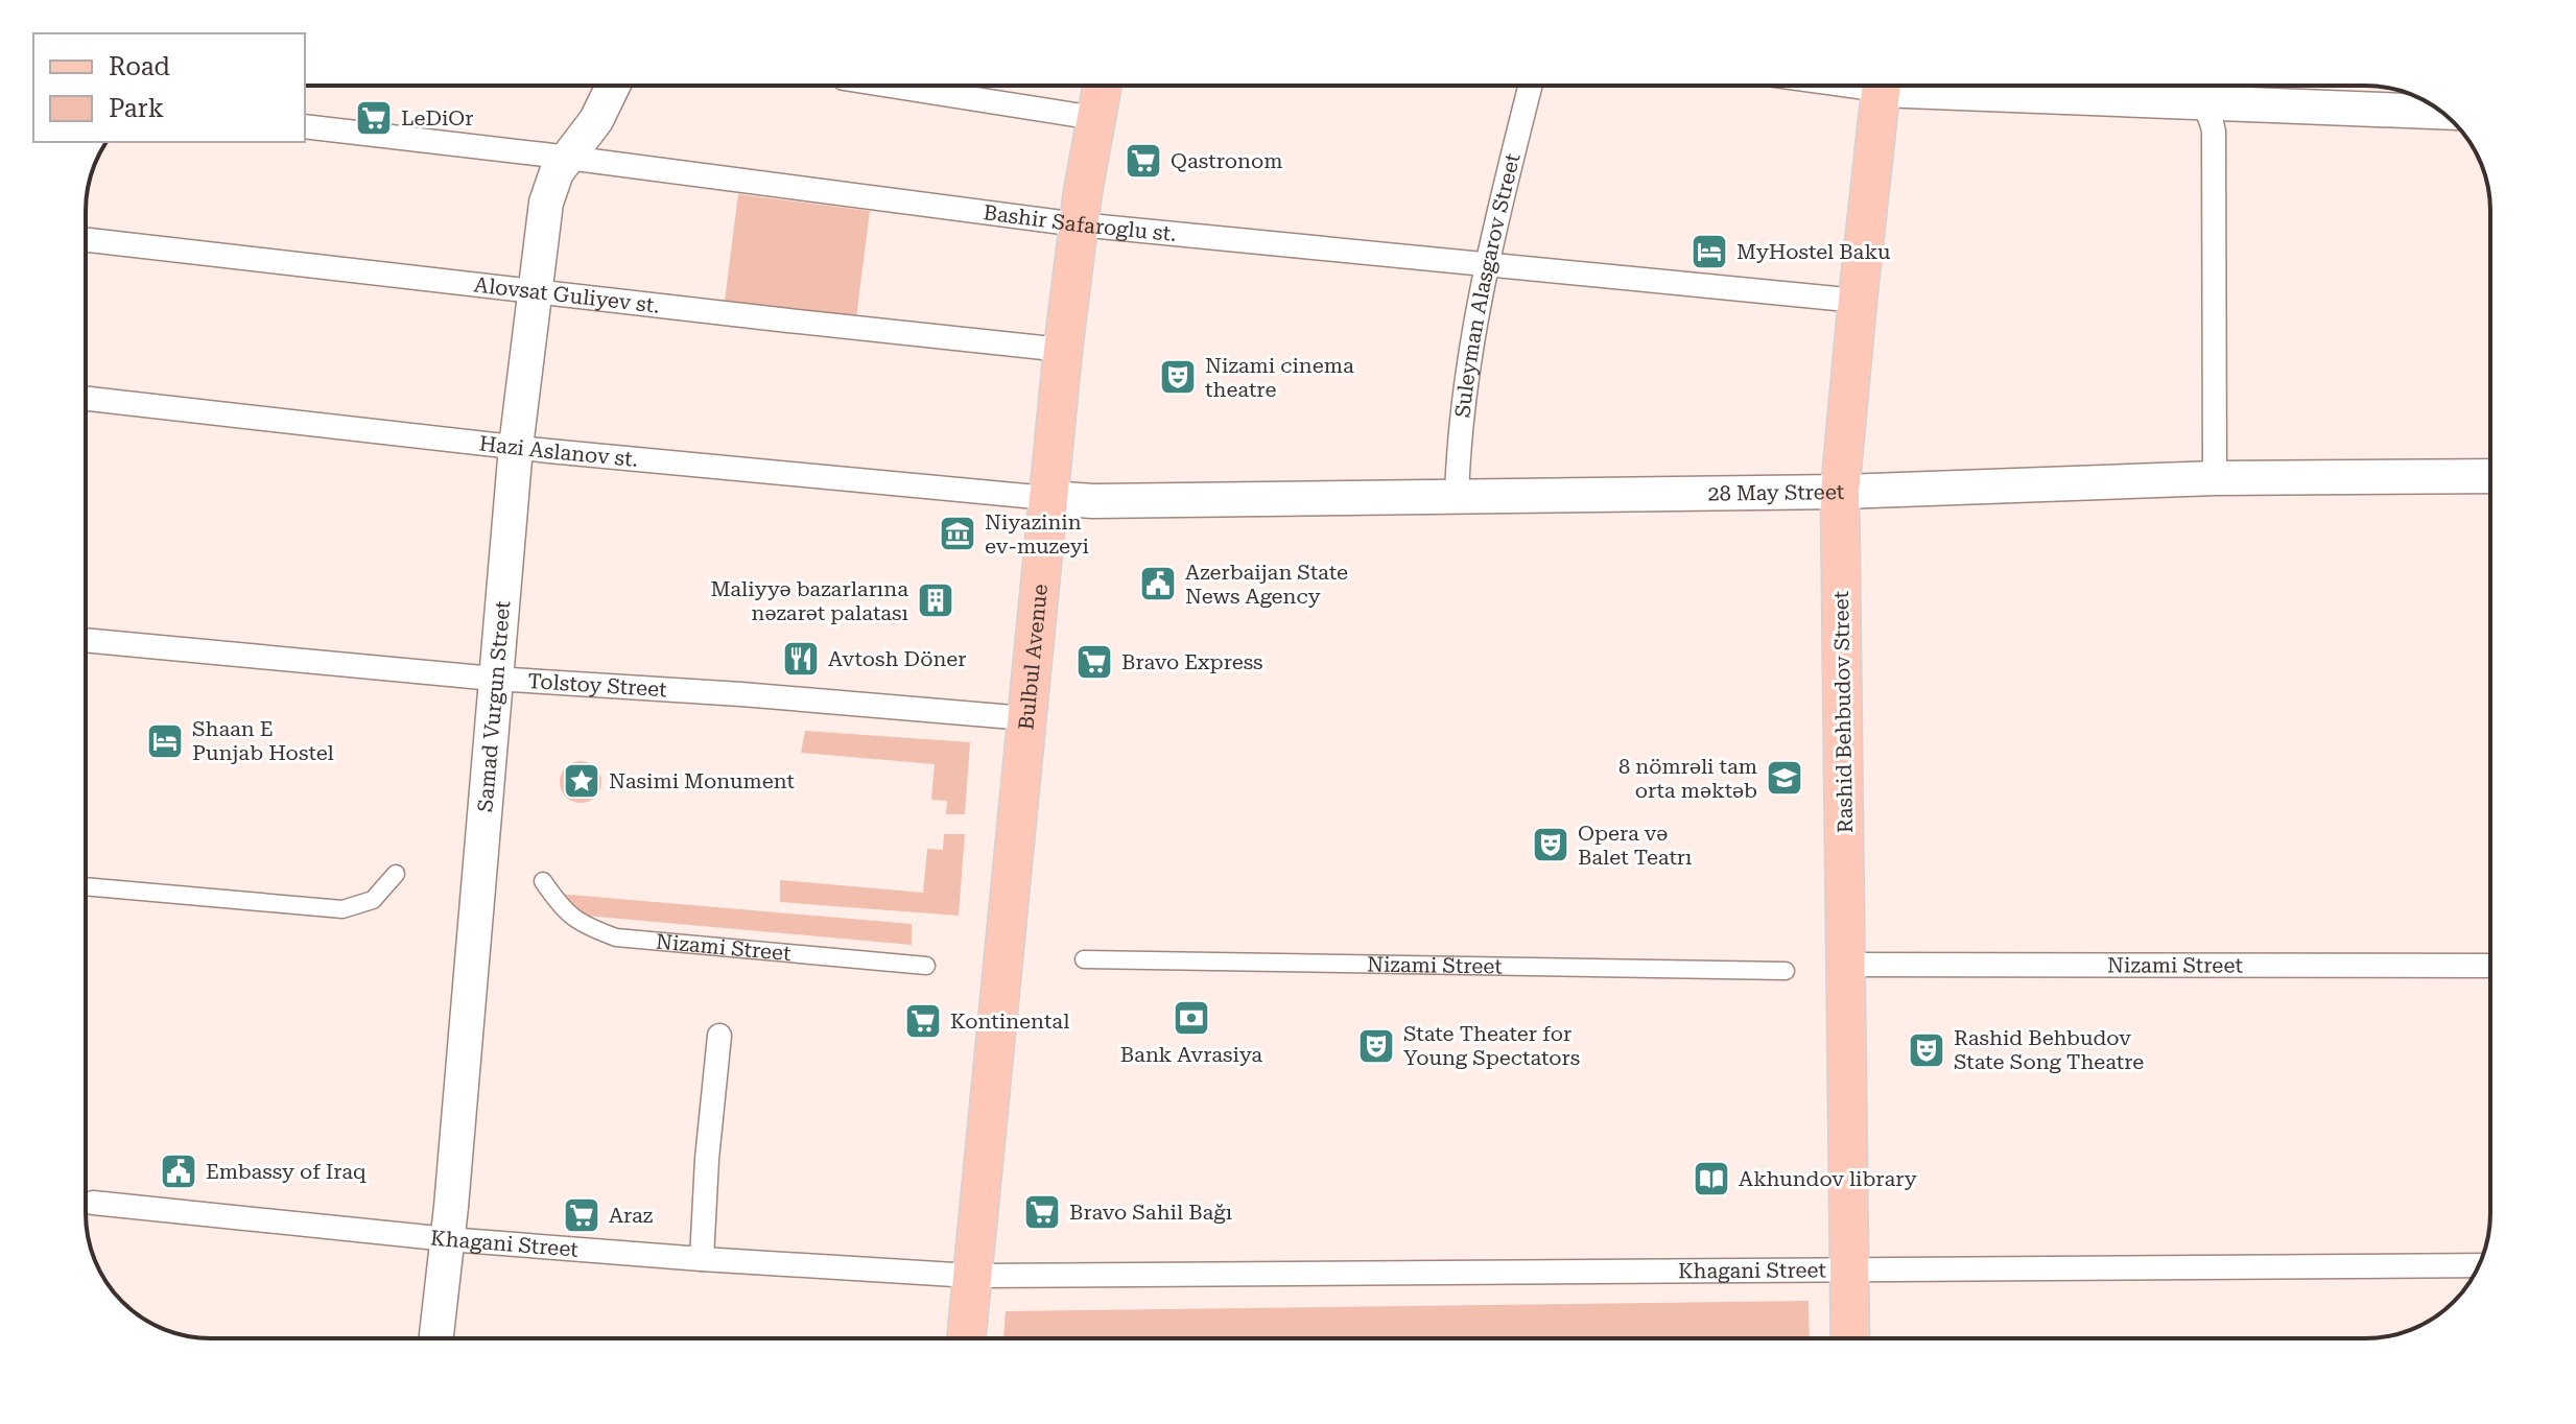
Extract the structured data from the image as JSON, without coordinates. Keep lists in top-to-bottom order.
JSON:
{
  "streets": {
    "main road": [
      "28 May Street",
      "Bulbul Avenue",
      "Samad Vurgun Street",
      "Rashid Behbudov Street"
    ],
    "street": [
      "Bashir Safaroglu st.",
      "Suleyman Alasgarov Street",
      "Alovsat Guliyev st.",
      "Hazi Aslanov st.",
      "Tolstoy Street",
      "Nizami Street",
      "Khagani Street"
    ]
  },
  "crossings": [
    ["Bashir Safaroglu st.", "Suleyman Alasgarov Street"],
    ["Bashir Safaroglu st.", "Bulbul Avenue"],
    ["Bashir Safaroglu st.", "Samad Vurgun Street"],
    ["Bashir Safaroglu st.", "Rashid Behbudov Street"],
    ["Suleyman Alasgarov Street", "28 May Street"],
    ["Alovsat Guliyev st.", "Bulbul Avenue"],
    ["Alovsat Guliyev st.", "Samad Vurgun Street"],
    ["Hazi Aslanov st.", "28 May Street"],
    ["Hazi Aslanov st.", "Bulbul Avenue"],
    ["Hazi Aslanov st.", "Samad Vurgun Street"],
    ["28 May Street", "Bulbul Avenue"],
    ["28 May Street", "Rashid Behbudov Street"],
    ["Bulbul Avenue", "Tolstoy Street"],
    ["Bulbul Avenue", "Khagani Street"],
    ["Tolstoy Street", "Samad Vurgun Street"],
    ["Samad Vurgun Street", "Khagani Street"],
    ["Rashid Behbudov Street", "Nizami Street"],
    ["Rashid Behbudov Street", "Khagani Street"]
  ],
  "places": {
    "supermarket": [
      "LeDiOr",
      "Qastronom",
      "Bravo Express",
      "Kontinental",
      "Bravo Sahil Bağı",
      "Araz"
    ],
    "hotel": ["MyHostel Baku", "Shaan E Punjab Hostel"],
    "theatre": [
      "Nizami cinema theatre",
      "Opera və Balet Teatrı",
      "State Theater for Young Spectators",
      "Rashid Behbudov State Song Theatre"
    ],
    "museum": ["Niyazinin ev-muzeyi"],
    "public building": ["Azerbaijan State News Agency", "Embassy of Iraq"],
    "building": ["Maliyyə bazarlarına nəzarət palatası"],
    "restaurant": ["Avtosh Döner"],
    "school or university": ["8 nömrəli tam orta məktəb"],
    "place": ["Nasimi Monument"],
    "bank": ["Bank Avrasiya"],
    "library": ["Akhundov library"]
  },
  "legend": ["Road", "Park"]
}
